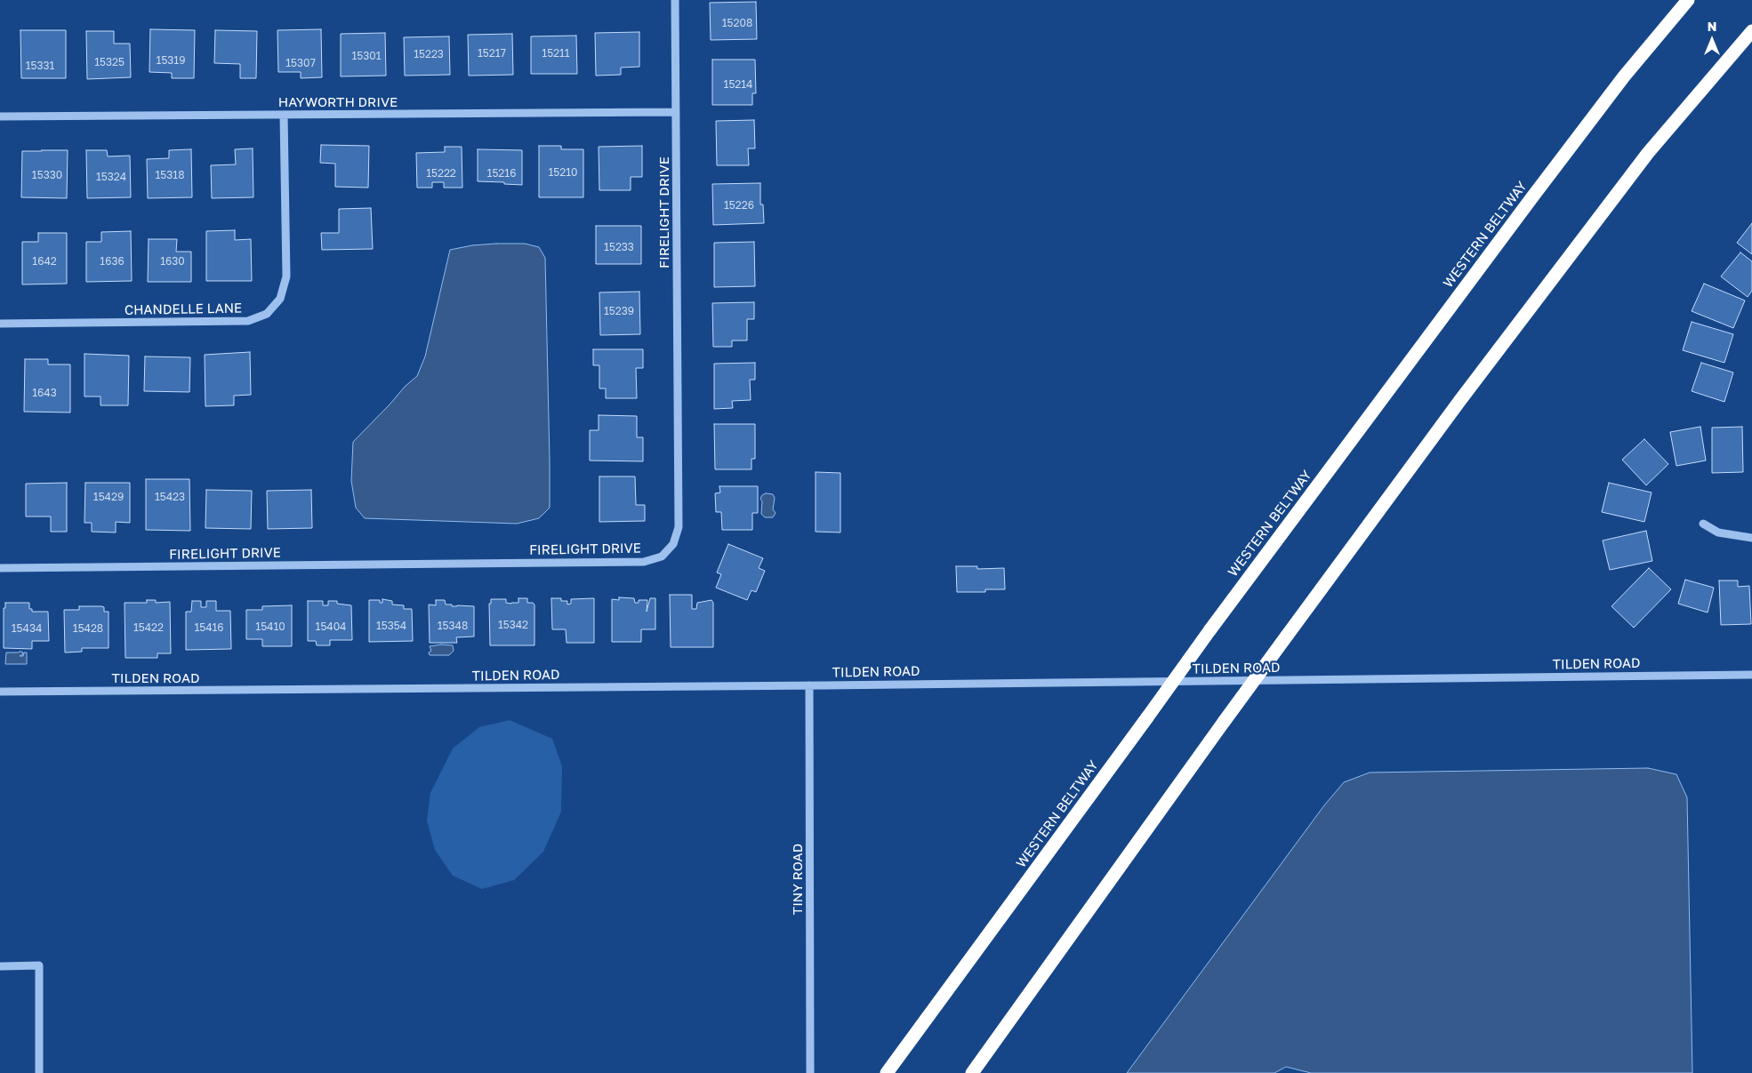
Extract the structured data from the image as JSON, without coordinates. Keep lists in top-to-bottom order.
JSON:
{
  "streets": {
    "highway": ["WESTERN BELTWAY"],
    "street": [
      "HAYWORTH DRIVE",
      "FIRELIGHT DRIVE",
      "CHANDELLE LANE",
      "TILDEN ROAD",
      "TINY ROAD"
    ]
  },
  "crossings": [
    ["HAYWORTH DRIVE", "FIRELIGHT DRIVE"],
    ["HAYWORTH DRIVE", "CHANDELLE LANE"],
    ["TILDEN ROAD", "TINY ROAD"]
  ],
  "house_numbers": [
    "15208",
    "15217",
    "15211",
    "15223",
    "15301",
    "15319",
    "15325",
    "15307",
    "15331",
    "15214",
    "15210",
    "15222",
    "15216",
    "15330",
    "15318",
    "15324",
    "15226",
    "15233",
    "1642",
    "1636",
    "1630",
    "15239",
    "1643",
    "15429",
    "15423",
    "15342",
    "15354",
    "15348",
    "15410",
    "15404",
    "15422",
    "15416",
    "15434",
    "15428"
  ],
  "north": "top"
}
